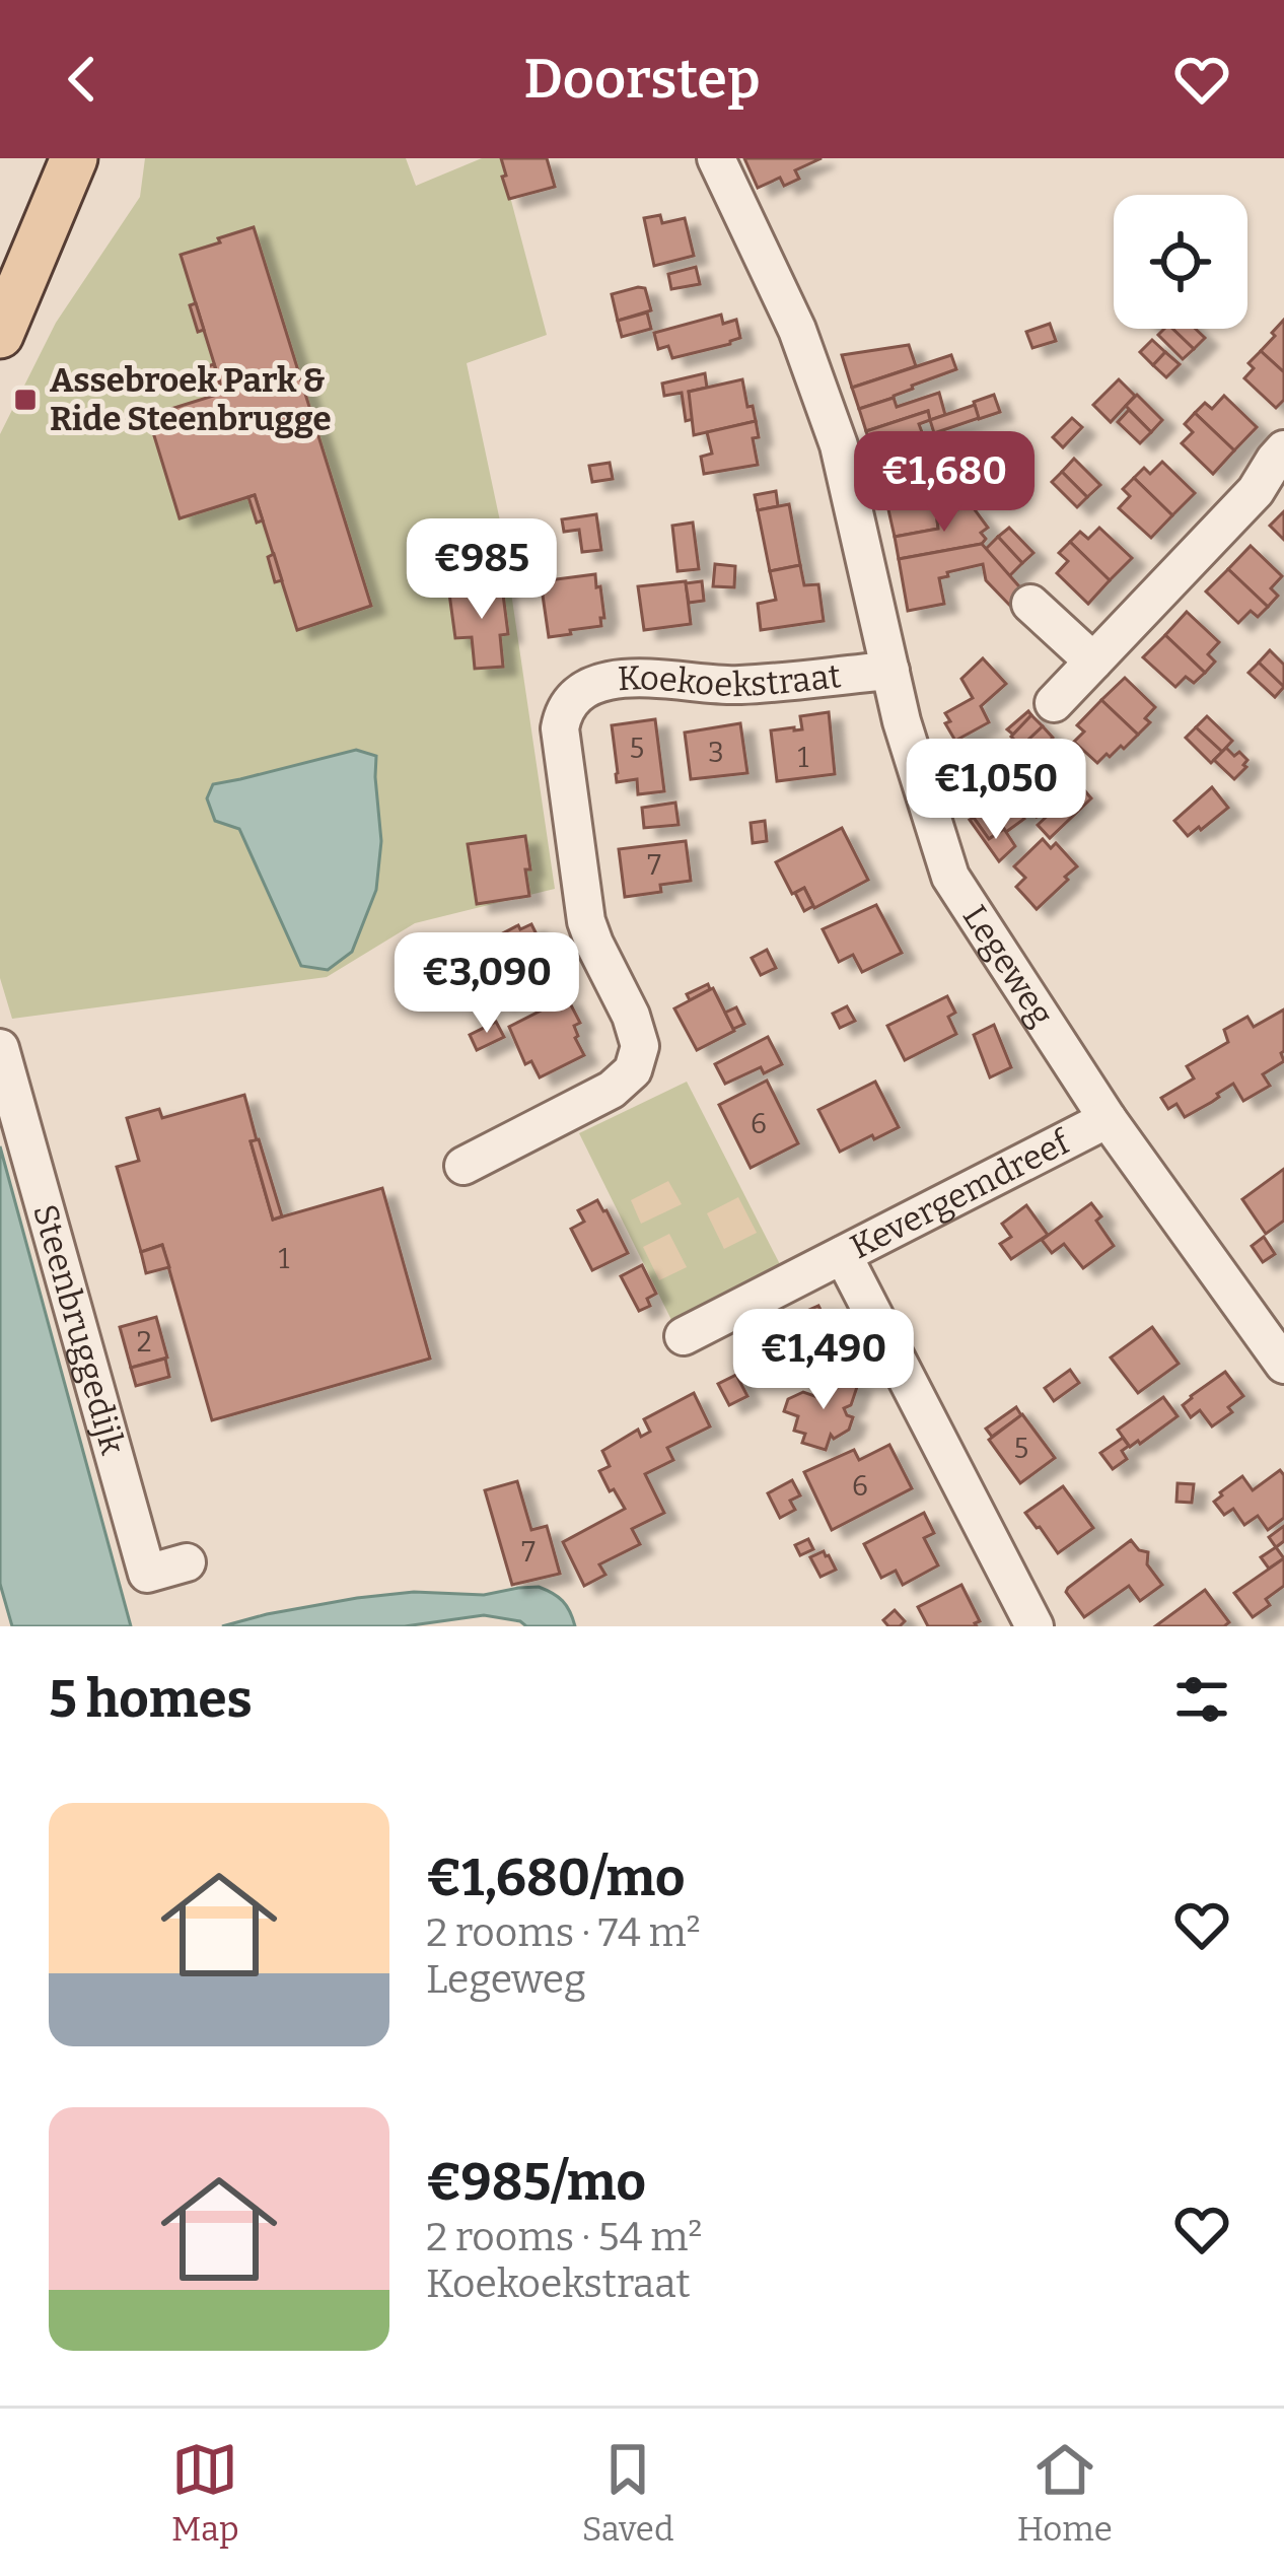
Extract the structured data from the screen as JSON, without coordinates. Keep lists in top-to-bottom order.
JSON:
{
  "streets": {
    "street": [
      "Koekoekstraat",
      "Legeweg",
      "Kevergemdreef",
      "Steenbruggedijk"
    ]
  },
  "crossings": [
    ["Koekoekstraat", "Legeweg"],
    ["Legeweg", "Kevergemdreef"]
  ],
  "places": {
    "transit": ["Assebroek Park & Ride Steenbrugge"]
  },
  "house_numbers": [
    "5",
    "3",
    "1",
    "7",
    "6",
    "1",
    "2",
    "5",
    "6",
    "7"
  ],
  "page": {
    "header": "Doorstep",
    "price": [
      "€1,680",
      "€985",
      "€1,050",
      "€3,090",
      "€1,490"
    ],
    "heading": "5 homes",
    "list": [
      {
        "name": "€1,680/mo",
        "note": "2 rooms · 74 m² · Legeweg"
      },
      {
        "name": "€985/mo",
        "note": "2 rooms · 54 m² · Koekoekstraat"
      }
    ],
    "tabs": ["Map", "Saved", "Home"]
  }
}
